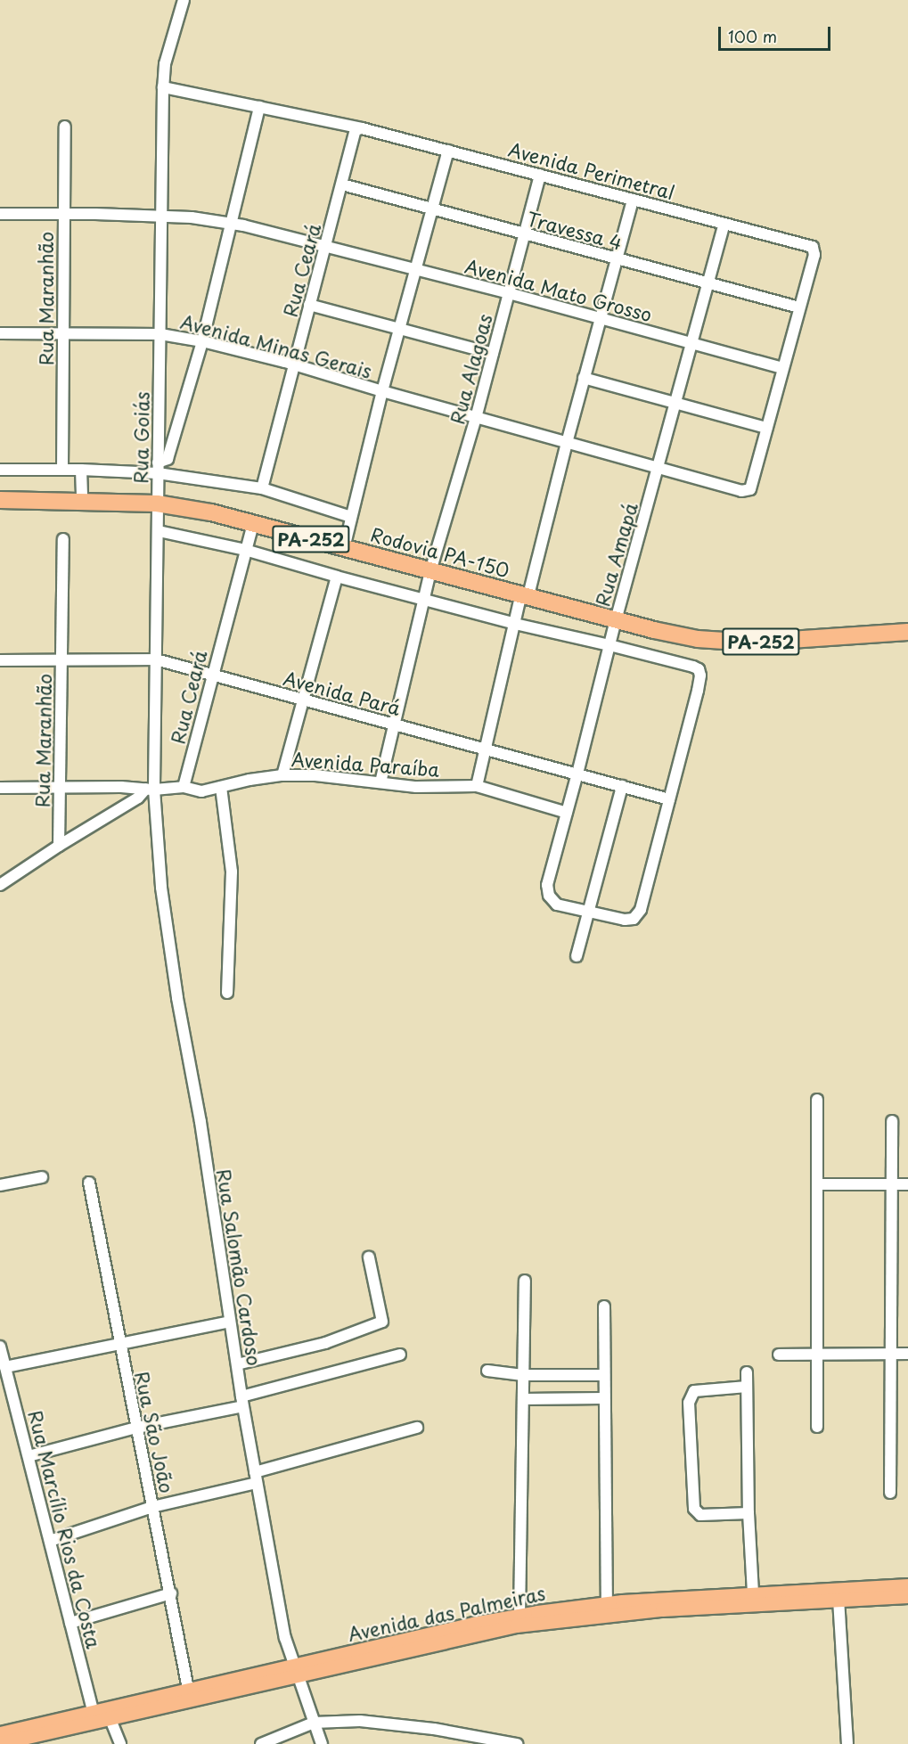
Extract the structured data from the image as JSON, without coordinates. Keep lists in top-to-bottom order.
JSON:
{
  "streets": {
    "highway": ["PA-252", "Rodovia PA-150"],
    "main road": ["Avenida das Palmeiras"],
    "street": [
      "Avenida Perimetral",
      "Travessa 4",
      "Rua Ceará",
      "Avenida Mato Grosso",
      "Rua Maranhão",
      "Avenida Minas Gerais",
      "Rua Alagoas",
      "Rua Goiás",
      "Rua Amapá",
      "Avenida Pará",
      "Avenida Paraíba",
      "Rua Salomão Cardoso",
      "Rua São João",
      "Rua Marcílio Rios da Costa"
    ]
  },
  "crossings": [
    ["Avenida Perimetral", "Travessa 4"],
    ["Avenida Perimetral", "Rua Ceará"],
    ["Avenida Perimetral", "Rua Alagoas"],
    ["Avenida Perimetral", "Rua Goiás"],
    ["Avenida Perimetral", "Rua Amapá"],
    ["Travessa 4", "Rua Ceará"],
    ["Travessa 4", "Rua Alagoas"],
    ["Travessa 4", "Rua Amapá"],
    ["Rua Ceará", "Avenida Mato Grosso"],
    ["Rua Ceará", "Avenida Minas Gerais"],
    ["Rua Ceará", "Rodovia PA-150"],
    ["Rua Ceará", "Avenida Pará"],
    ["Rua Ceará", "Avenida Paraíba"],
    ["Avenida Mato Grosso", "Rua Alagoas"],
    ["Avenida Mato Grosso", "Rua Goiás"],
    ["Avenida Mato Grosso", "Rua Amapá"],
    ["Rua Maranhão", "Avenida Minas Gerais"],
    ["Rua Maranhão", "Avenida Pará"],
    ["Rua Maranhão", "Avenida Paraíba"],
    ["Avenida Minas Gerais", "Rua Goiás"],
    ["Rua Alagoas", "Rodovia PA-150"],
    ["Rua Goiás", "Rodovia PA-150"],
    ["Rua Goiás", "Avenida Pará"],
    ["Rua Goiás", "Avenida Paraíba"],
    ["Rua Goiás", "Rua Salomão Cardoso"],
    ["PA-252", "Rodovia PA-150"],
    ["PA-252", "Rua Amapá"],
    ["Rodovia PA-150", "Rua Amapá"],
    ["Rua Amapá", "Avenida Pará"],
    ["Rua Amapá", "Avenida Paraíba"],
    ["Avenida Paraíba", "Rua Salomão Cardoso"],
    ["Rua Salomão Cardoso", "Avenida das Palmeiras"],
    ["Rua São João", "Avenida das Palmeiras"],
    ["Rua Marcílio Rios da Costa", "Avenida das Palmeiras"]
  ],
  "scale_bar": "100 m"
}
